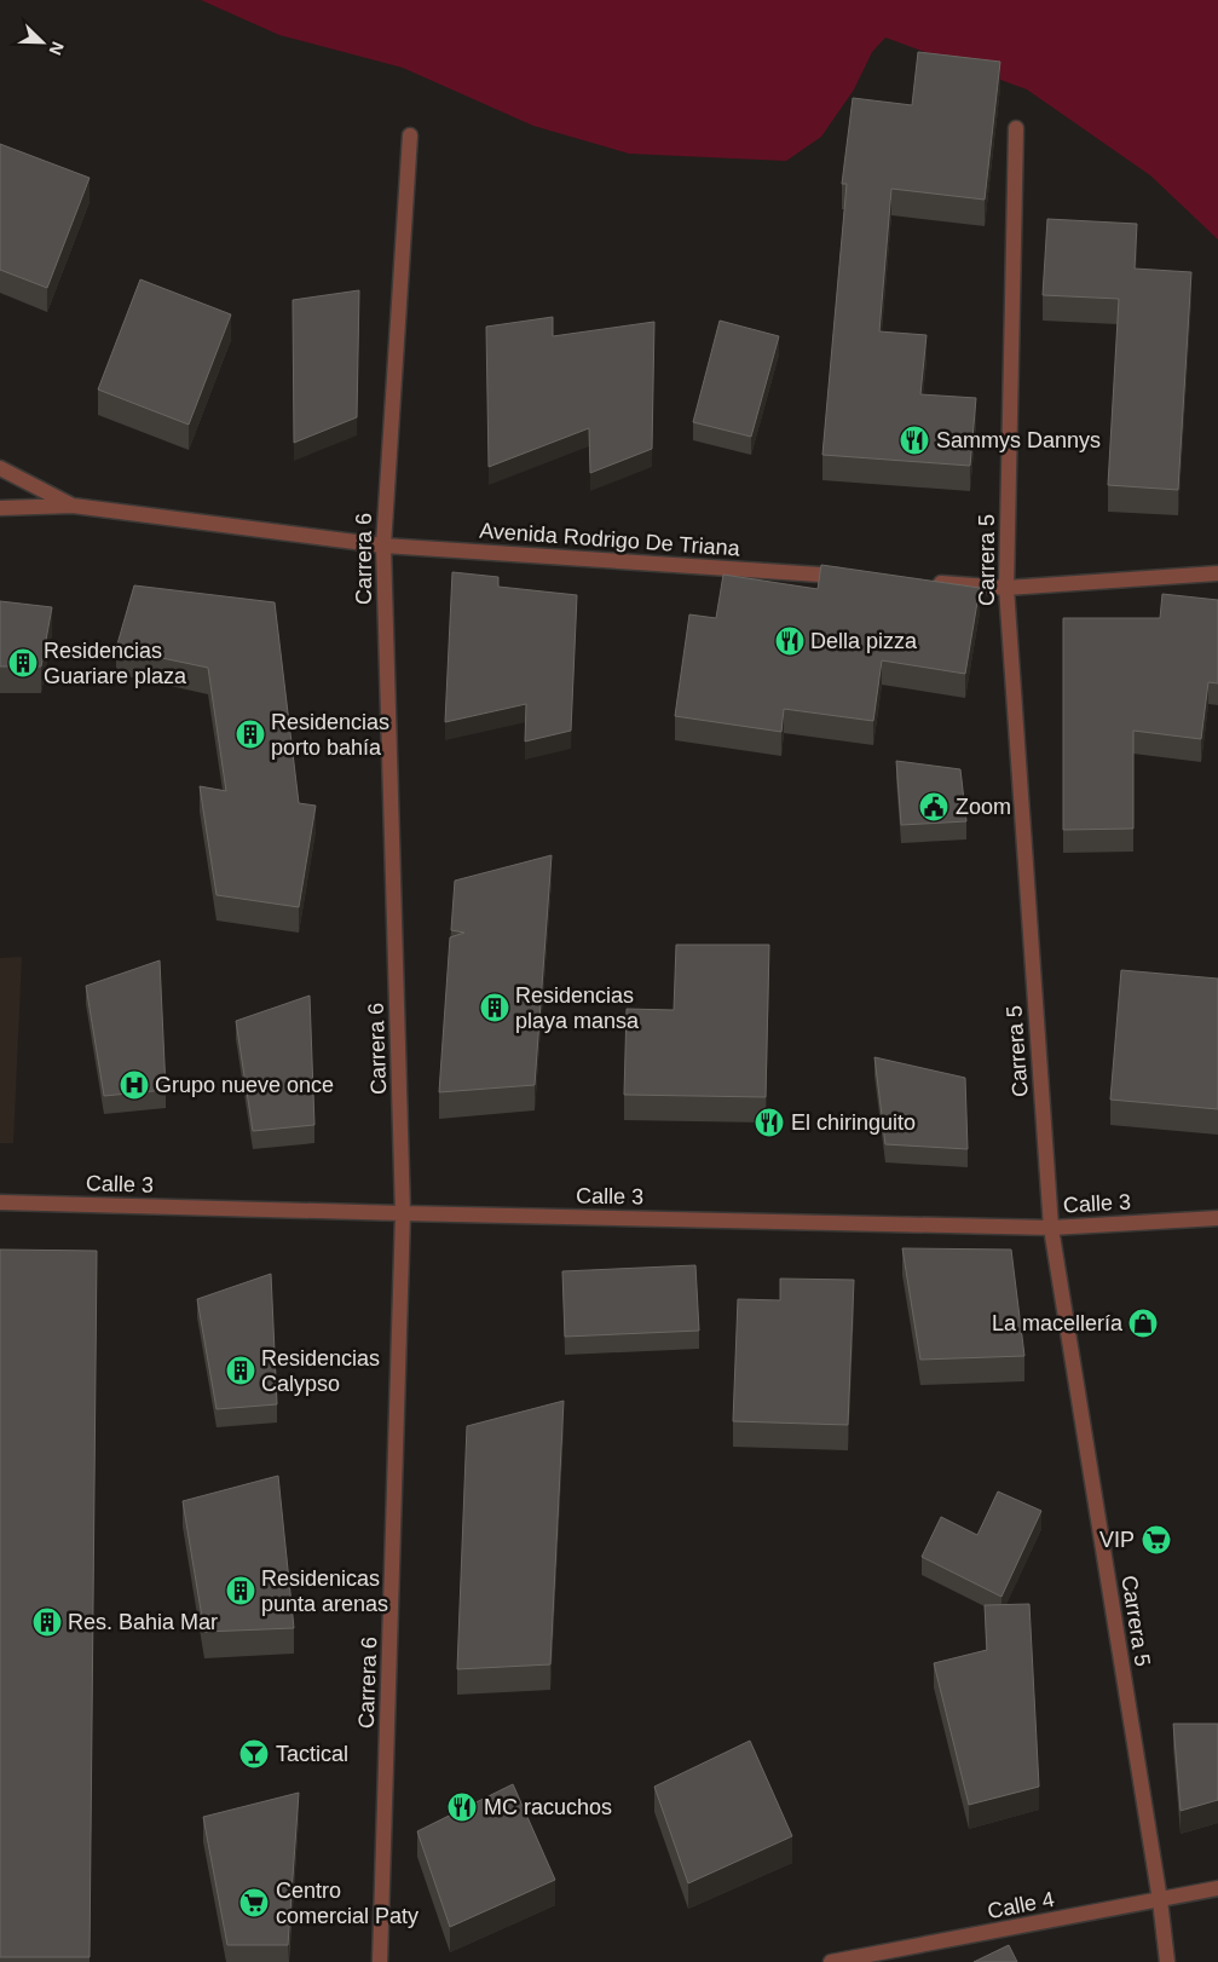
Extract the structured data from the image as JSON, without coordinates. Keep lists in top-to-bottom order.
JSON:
{
  "streets": {
    "street": [
      "Avenida Rodrigo De Triana",
      "Carrera 6",
      "Carrera 5",
      "Calle 3",
      "Calle 4"
    ]
  },
  "crossings": [
    ["Avenida Rodrigo De Triana", "Carrera 6"],
    ["Carrera 6", "Calle 3"],
    ["Carrera 5", "Calle 3"],
    ["Carrera 5", "Calle 4"]
  ],
  "places": {
    "restaurant": [
      "Sammys Dannys",
      "Della pizza",
      "El chiringuito",
      "MC racuchos"
    ],
    "building": [
      "Residencias Guariare plaza",
      "Residencias porto bahía",
      "Residencias playa mansa",
      "Residencias Calypso",
      "Residenicas punta arenas",
      "Res. Bahia Mar"
    ],
    "public building": ["Zoom"],
    "hospital": ["Grupo nueve once"],
    "shop": ["La macellería"],
    "supermarket": ["VIP", "Centro comercial Paty"],
    "bar": ["Tactical"]
  },
  "north": "bottom right"
}
